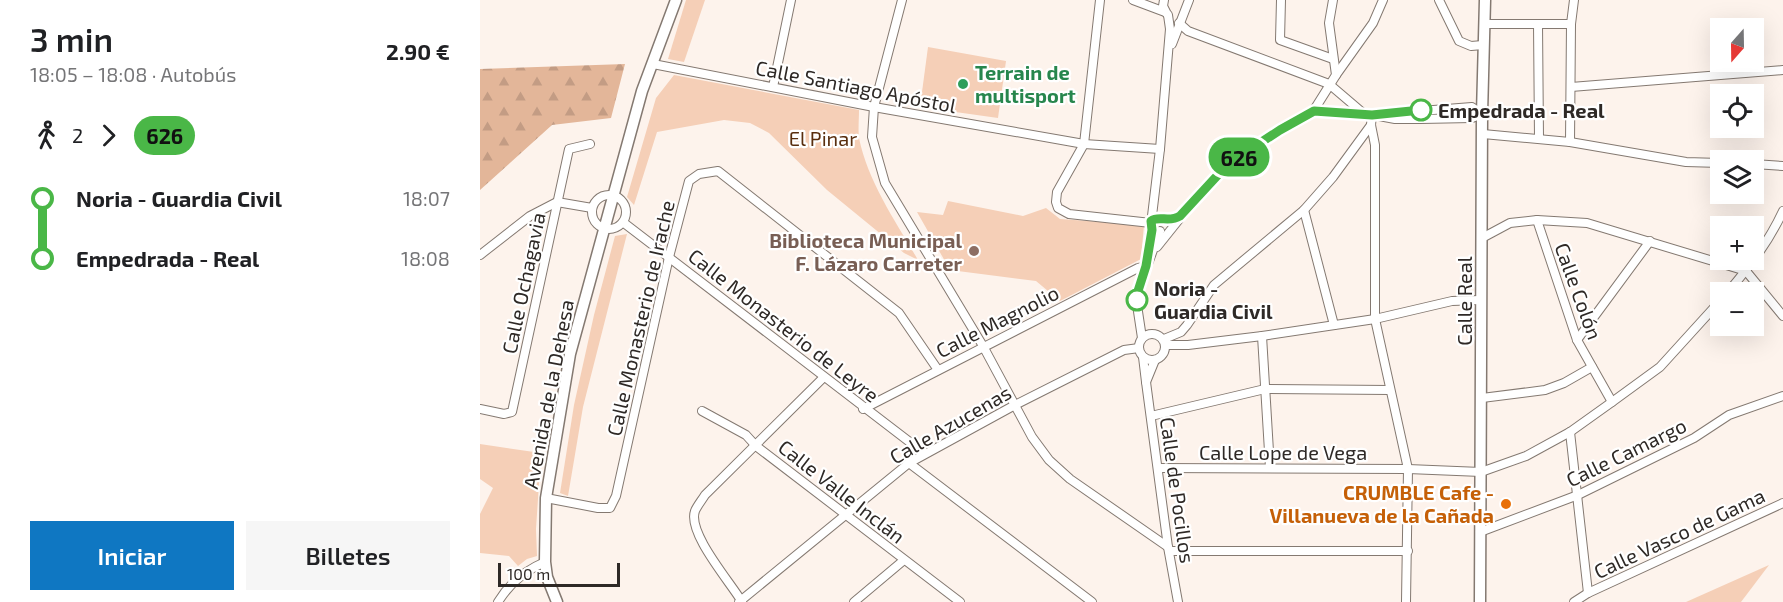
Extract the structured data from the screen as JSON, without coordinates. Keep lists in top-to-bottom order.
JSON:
{
  "streets": {
    "street": [
      "Calle Santiago Apóstol",
      "Calle Ochagavia",
      "Calle Colón",
      "Calle Real",
      "Calle Monasterio de Irache",
      "Calle Magnolio",
      "Calle Monasterio de Leyre",
      "Avenida de la Dehesa",
      "Calle Azucenas",
      "Calle Lope de Vega",
      "Calle Camargo",
      "Calle de Pocillos",
      "Calle Valle Inclán",
      "Calle Vasco de Gama"
    ]
  },
  "crossings": [
    ["Calle Santiago Apóstol", "Avenida de la Dehesa"],
    ["Calle Real", "Calle Lope de Vega"],
    ["Calle Real", "Calle Camargo"],
    ["Calle Monasterio de Irache", "Calle Magnolio"],
    ["Calle Monasterio de Irache", "Calle Monasterio de Leyre"],
    ["Calle Monasterio de Irache", "Avenida de la Dehesa"],
    ["Calle Magnolio", "Calle Monasterio de Leyre"],
    ["Calle Monasterio de Leyre", "Calle Azucenas"],
    ["Calle Azucenas", "Calle de Pocillos"],
    ["Calle Azucenas", "Calle Valle Inclán"],
    ["Calle Lope de Vega", "Calle de Pocillos"]
  ],
  "parks": ["El Pinar"],
  "places": [
    "Terrain de multisport",
    "Empedrada - Real",
    "Biblioteca Municipal F. Lázaro Carreter",
    "Noria - Guardia Civil",
    "CRUMBLE Cafe - Villanueva de la Cañada"
  ],
  "lines": ["bus line 626"],
  "scale_bar": "100 m",
  "north": "bottom",
  "page": {
    "heading": ["3 min", "18:05 – 18:08 · Autobús", "2.90 €"],
    "on_map": "626",
    "map_buttons": ["+", "−"],
    "legs": ["2", "626"],
    "list": [
      {
        "name": "Noria - Guardia Civil",
        "value": "18:07"
      },
      {
        "name": "Empedrada - Real",
        "value": "18:08"
      }
    ],
    "buttons": ["Iniciar", "Billetes"],
    "scale": "100 m"
  }
}
